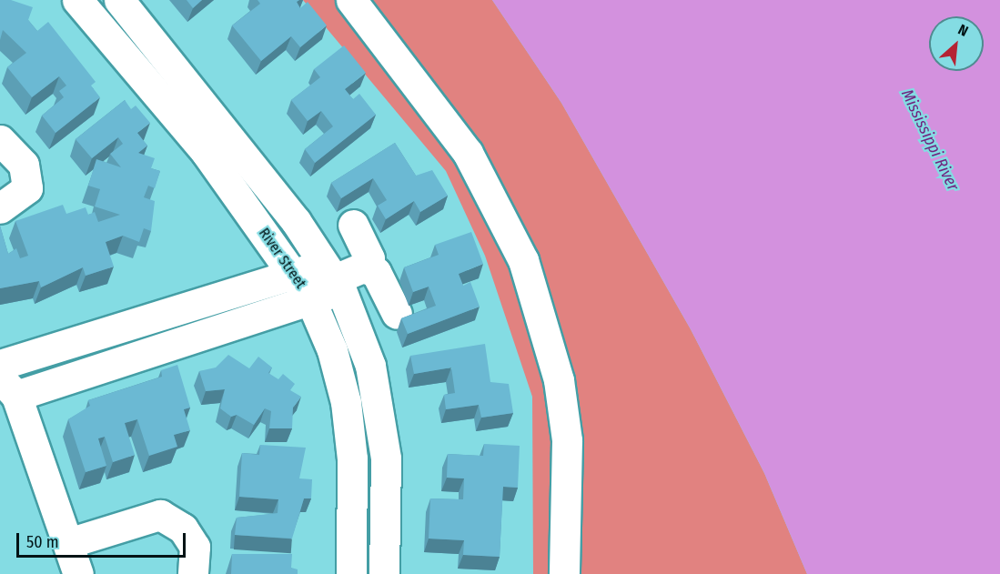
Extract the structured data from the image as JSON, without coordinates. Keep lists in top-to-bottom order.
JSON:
{
  "streets": {
    "street": ["River Street"]
  },
  "water": ["Mississippi River"],
  "scale_bar": "50 m",
  "north": "top right"
}
